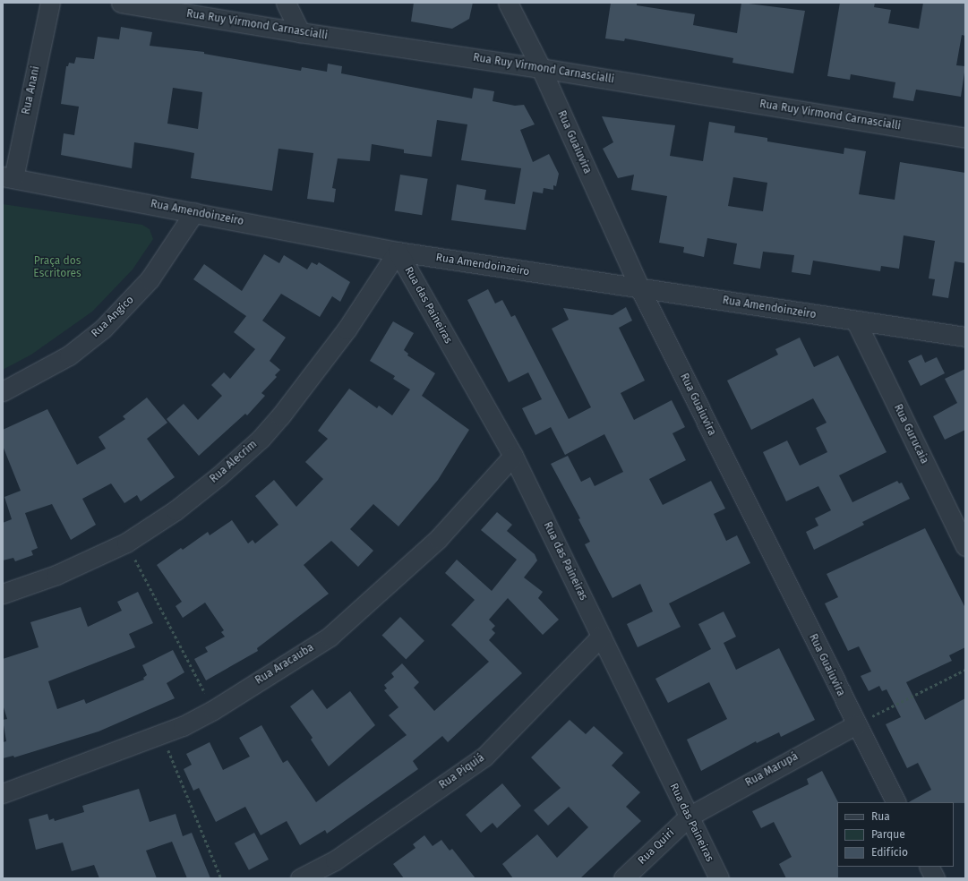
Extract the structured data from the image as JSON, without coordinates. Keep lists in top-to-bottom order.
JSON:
{
  "streets": {
    "street": [
      "Rua Ruy Virmond Carnascialli",
      "Rua Anani",
      "Rua Guaiuvira",
      "Rua Amendoinzeiro",
      "Rua das Paineiras",
      "Rua Angico",
      "Rua Gurucaia",
      "Rua Alecrim",
      "Rua Aracauba",
      "Rua Marupá",
      "Rua Piquiá",
      "Rua Quiri"
    ]
  },
  "crossings": [
    ["Rua Ruy Virmond Carnascialli", "Rua Guaiuvira"],
    ["Rua Anani", "Rua Amendoinzeiro"],
    ["Rua Guaiuvira", "Rua Amendoinzeiro"],
    ["Rua Guaiuvira", "Rua Marupá"],
    ["Rua Amendoinzeiro", "Rua das Paineiras"],
    ["Rua Amendoinzeiro", "Rua Angico"],
    ["Rua Amendoinzeiro", "Rua Gurucaia"],
    ["Rua Amendoinzeiro", "Rua Alecrim"],
    ["Rua das Paineiras", "Rua Alecrim"],
    ["Rua das Paineiras", "Rua Aracauba"],
    ["Rua das Paineiras", "Rua Marupá"],
    ["Rua das Paineiras", "Rua Piquiá"],
    ["Rua das Paineiras", "Rua Quiri"],
    ["Rua Marupá", "Rua Quiri"]
  ],
  "parks": ["Praça dos Escritores"],
  "legend": ["Rua", "Parque", "Edifício"]
}
